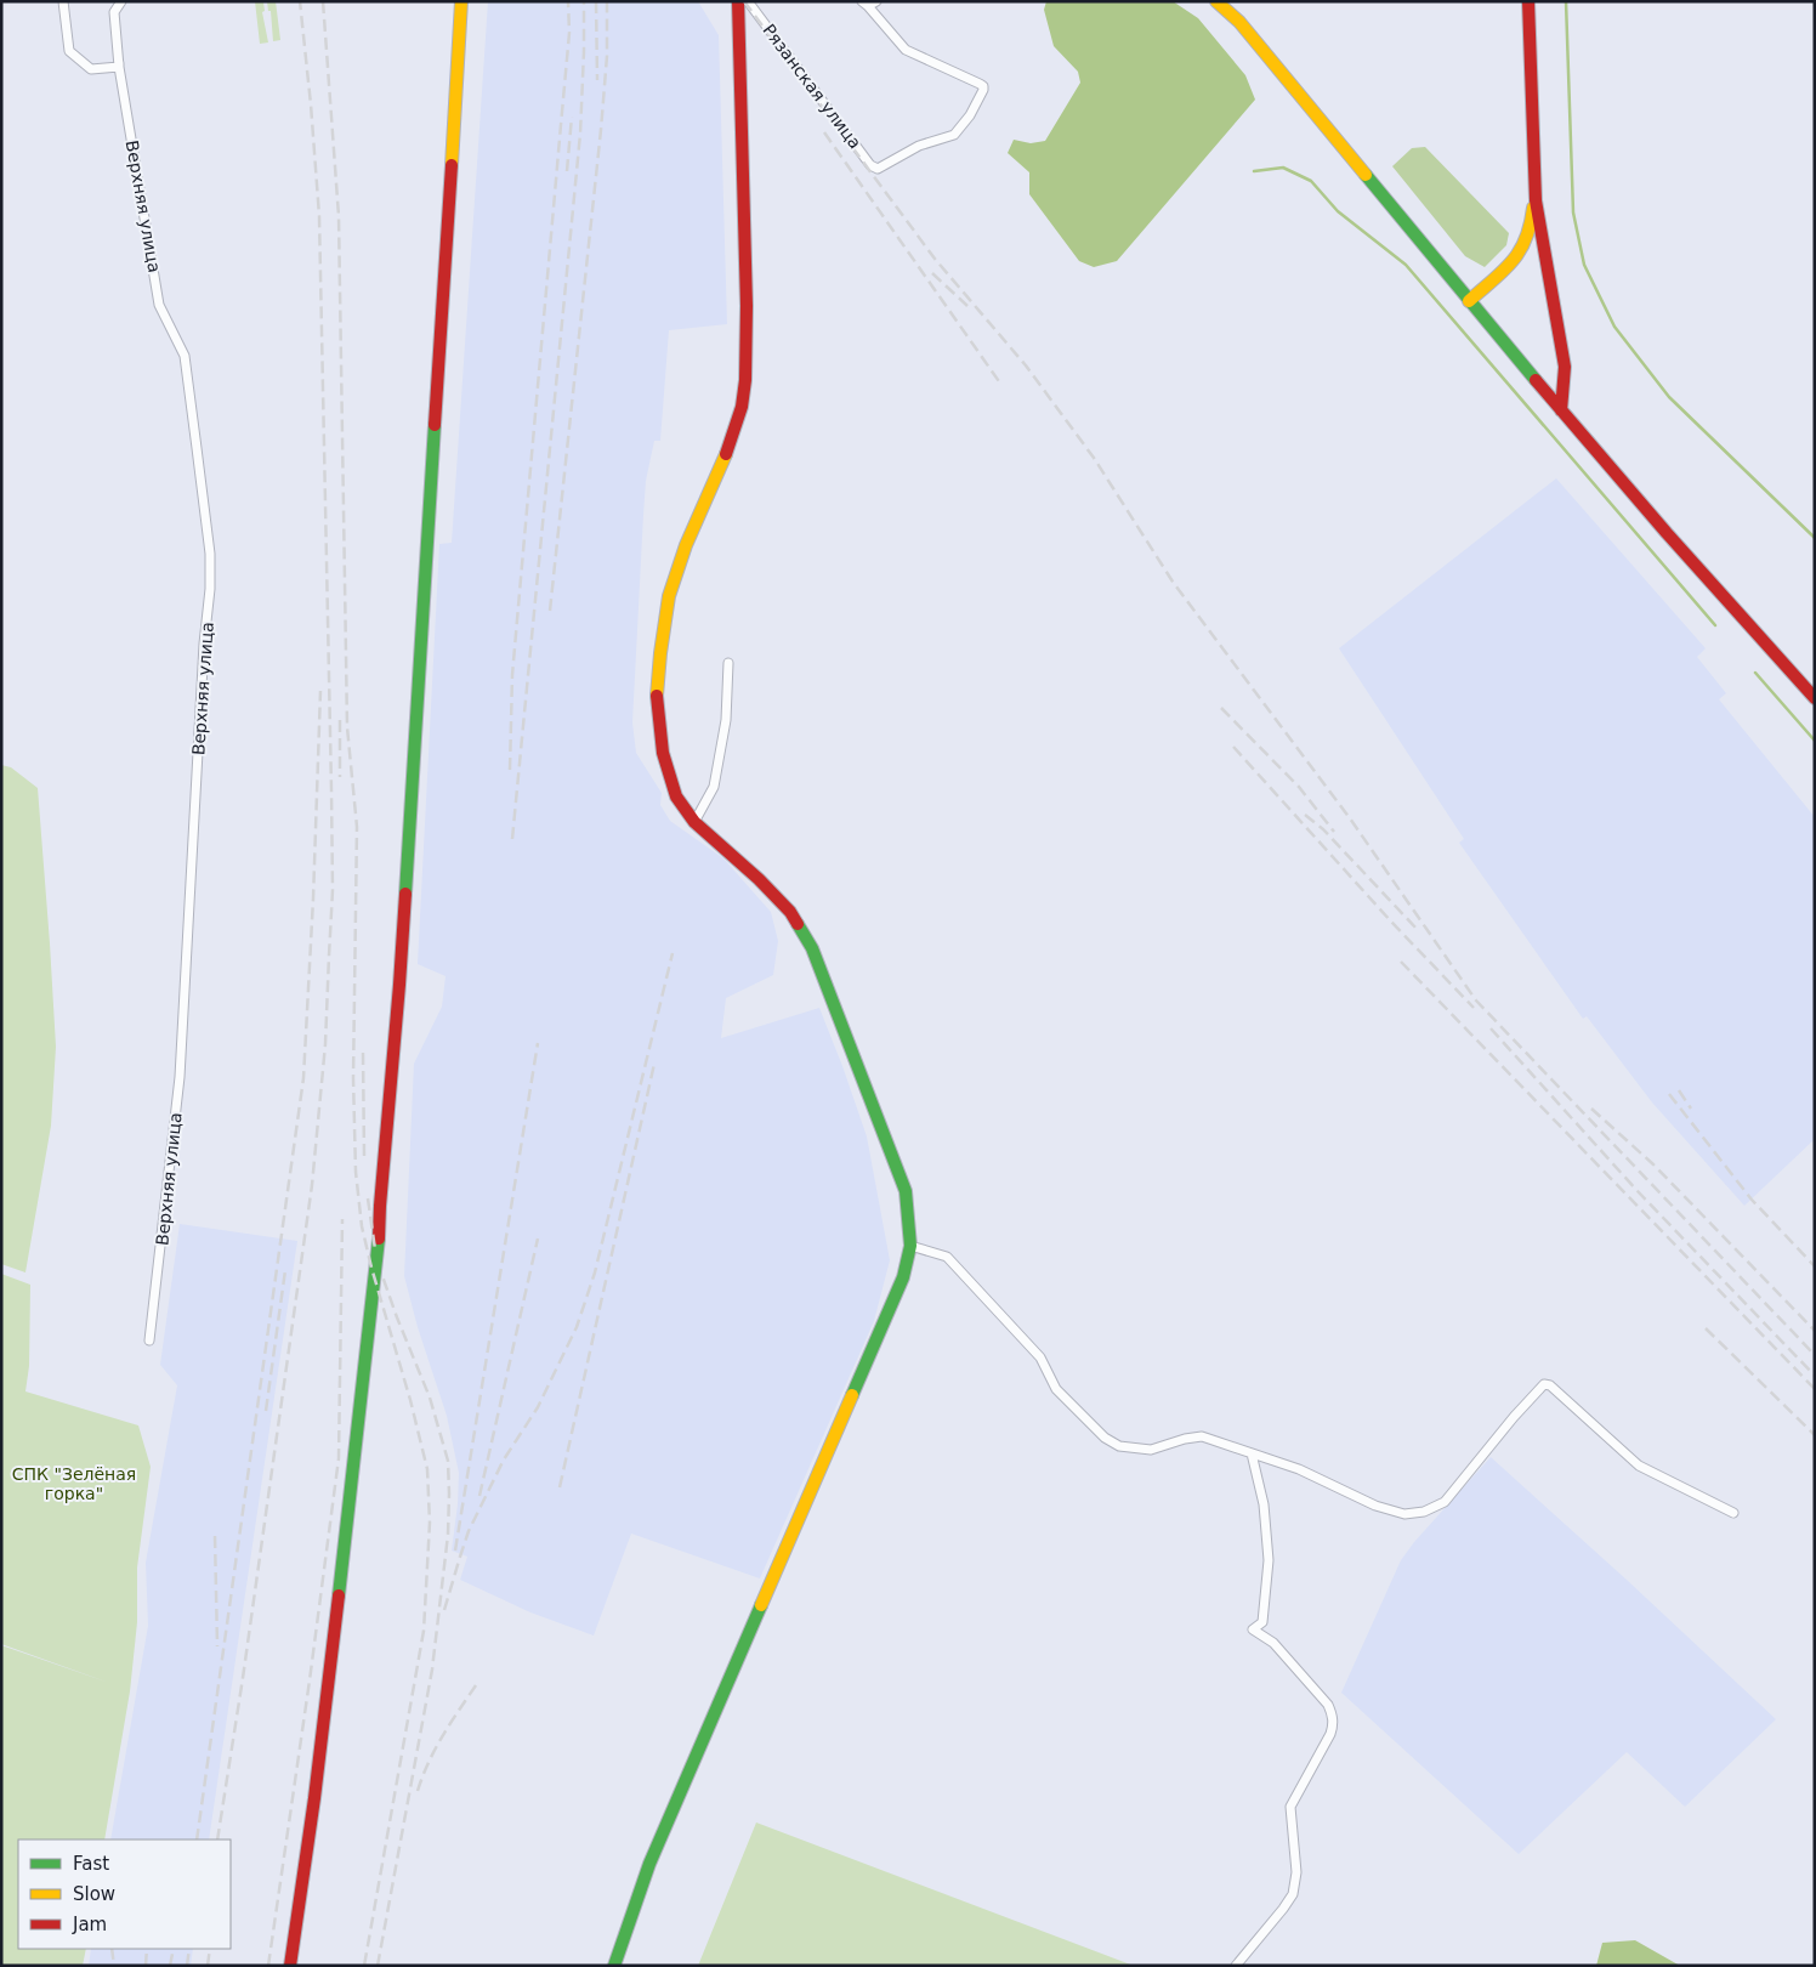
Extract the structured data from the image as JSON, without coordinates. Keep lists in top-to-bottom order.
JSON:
{
  "streets": {
    "street": ["Рязанская улица", "Верхняя улица"]
  },
  "parks": ["СПК \"Зелёная горка\""],
  "legend": ["Fast", "Slow", "Jam"]
}
